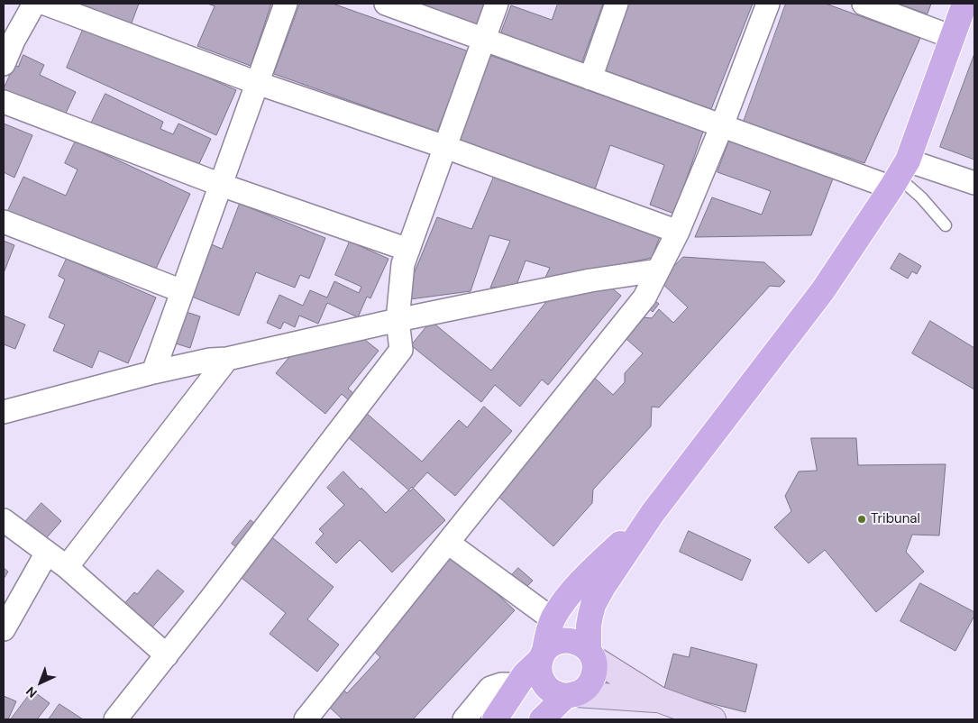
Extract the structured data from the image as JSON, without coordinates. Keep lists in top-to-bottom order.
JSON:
{
  "places": ["Tribunal"],
  "north": "bottom left"
}
